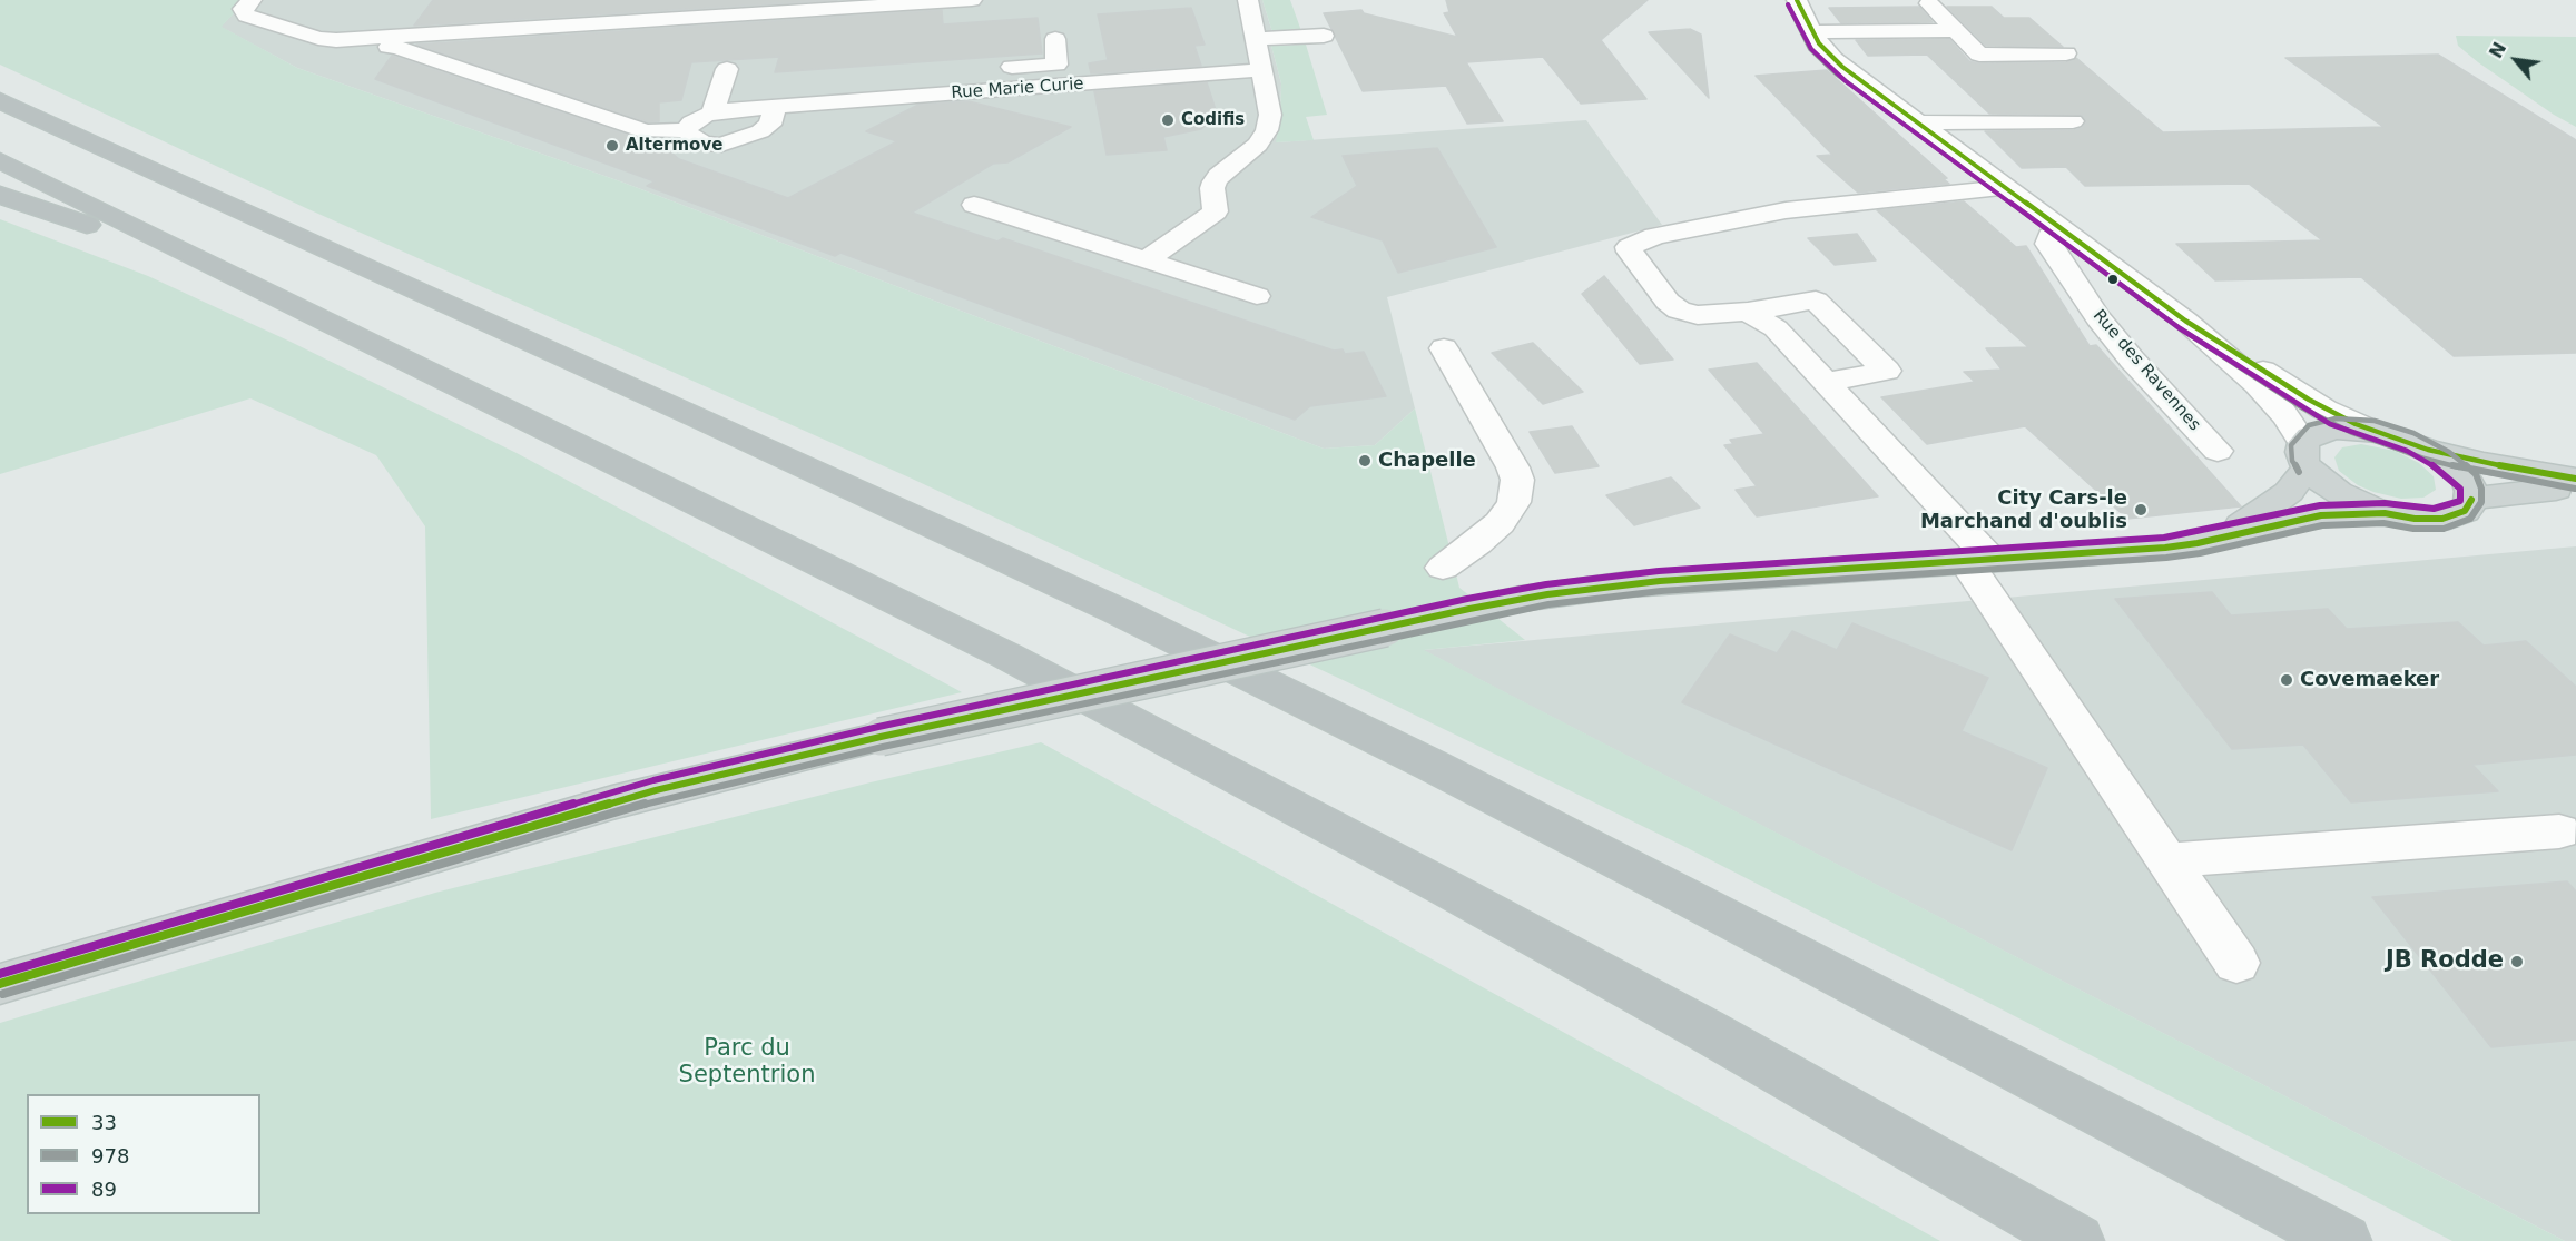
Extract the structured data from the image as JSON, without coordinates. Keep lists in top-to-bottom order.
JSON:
{
  "streets": {
    "street": ["Rue Marie Curie", "Rue des Ravennes"]
  },
  "parks": ["Parc du Septentrion"],
  "places": [
    "Codifis",
    "Altermove",
    "Chapelle",
    "City Cars-le Marchand d'oublis",
    "Covemaeker",
    "JB Rodde"
  ],
  "lines": ["transit line 33", "transit line 978", "transit line 89"],
  "legend": ["33", "978", "89"],
  "north": "top left"
}
